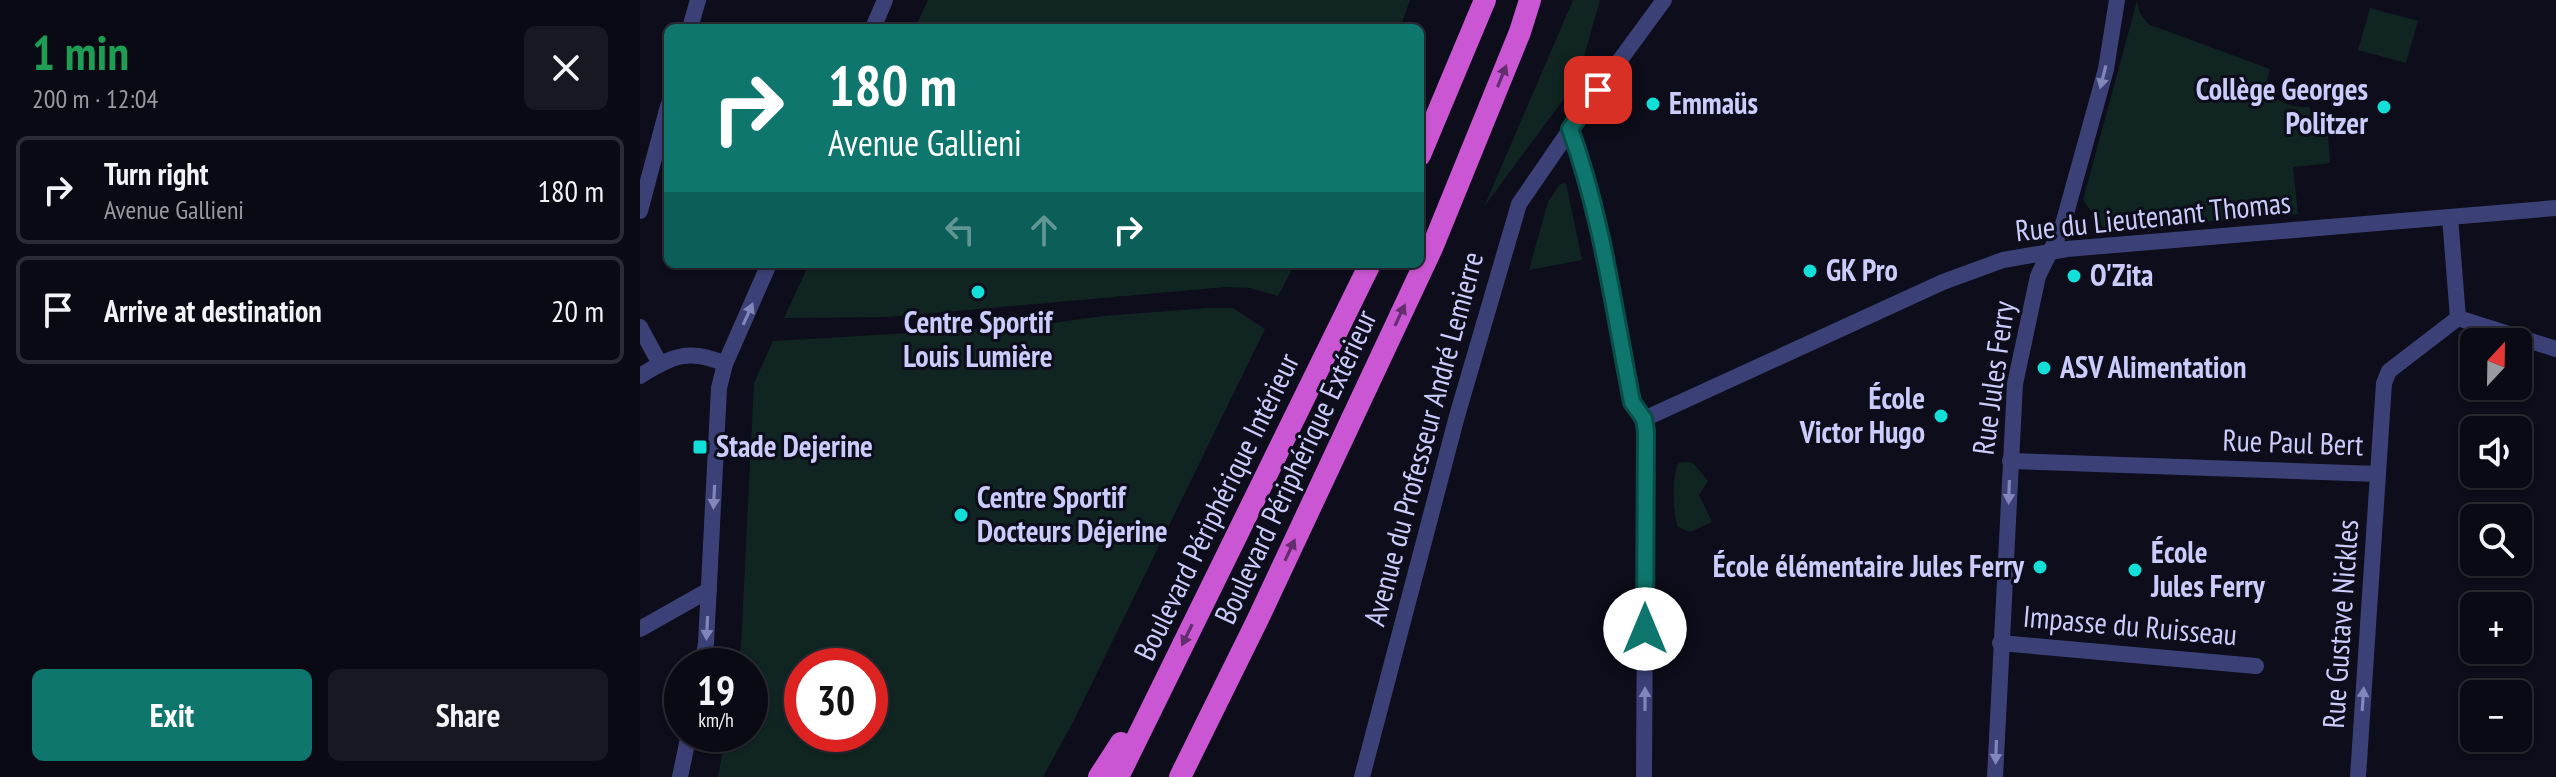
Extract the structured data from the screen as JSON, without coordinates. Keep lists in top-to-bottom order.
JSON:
{
  "streets": {
    "highway": ["Boulevard Périphérique Extérieur", "Boulevard Périphérique Intérieur"],
    "street": [
      "Rue du Lieutenant Thomas",
      "Rue Jules Ferry",
      "Avenue du Professeur André Lemierre",
      "Rue Paul Bert",
      "Rue Gustave Nickles",
      "Impasse du Ruisseau"
    ]
  },
  "crossings": [
    ["Rue du Lieutenant Thomas", "Rue Jules Ferry"],
    ["Rue Jules Ferry", "Rue Paul Bert"],
    ["Rue Jules Ferry", "Impasse du Ruisseau"],
    ["Rue Paul Bert", "Rue Gustave Nickles"]
  ],
  "one_way": [
    "Rue Jules Ferry",
    "Boulevard Périphérique Extérieur",
    "Boulevard Périphérique Intérieur",
    "Rue Gustave Nickles"
  ],
  "places": {
    "other": [
      "Emmaüs",
      "Collège Georges Politzer",
      "GK Pro",
      "O'Zita",
      "Centre Sportif Louis Lumière",
      "ASV Alimentation",
      "École Victor Hugo",
      "Centre Sportif Docteurs Déjerine",
      "École élémentaire Jules Ferry",
      "École Jules Ferry"
    ],
    "transit": ["Stade Dejerine"]
  },
  "north": "top",
  "page": {
    "heading": ["1 min", "200 m · 12:04"],
    "turn": ["180 m", "Avenue Gallieni"],
    "list": [
      {
        "name": "Turn right",
        "note": "Avenue Gallieni",
        "value": "180 m"
      },
      {
        "name": "Arrive at destination",
        "value": "20 m"
      }
    ],
    "map_buttons": ["+", "−"],
    "speed": "19 km/h",
    "limit": "30",
    "buttons": ["Exit", "Share"]
  }
}
